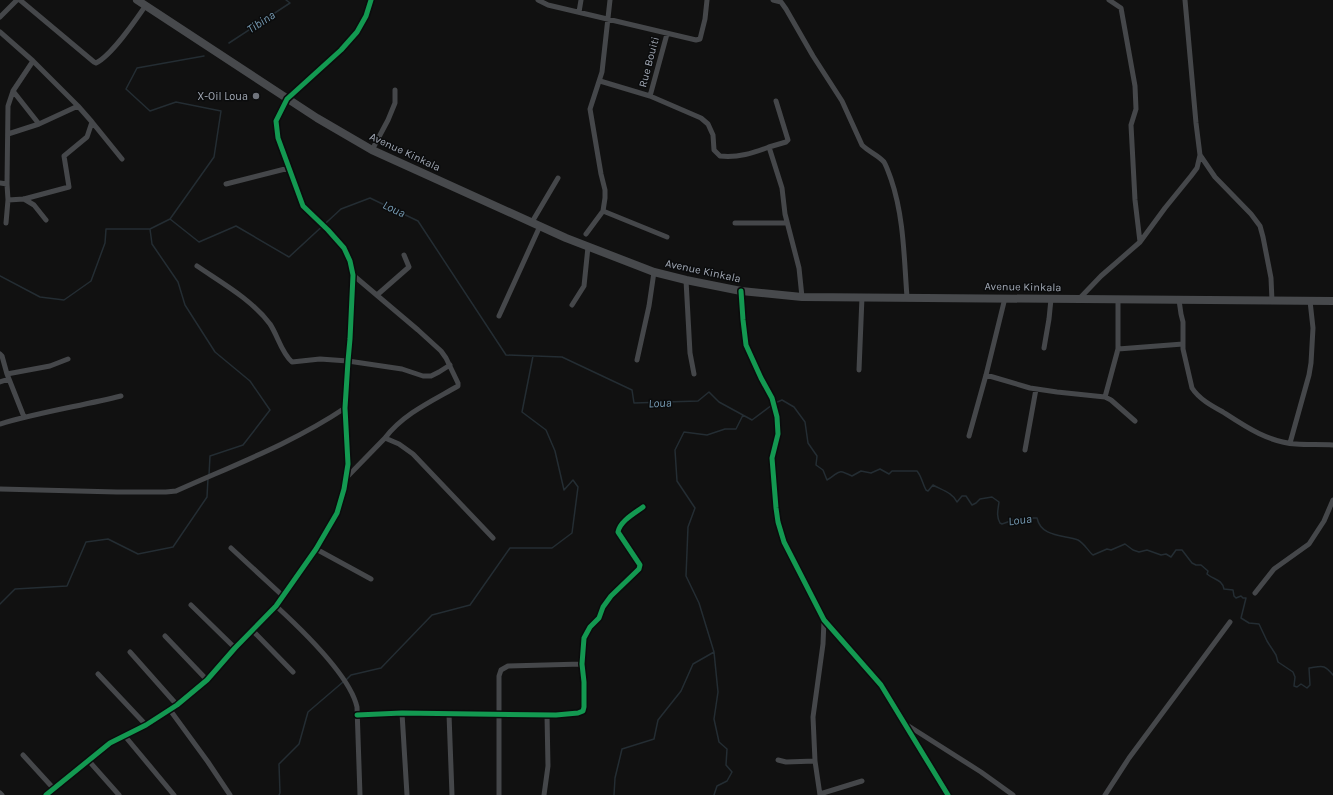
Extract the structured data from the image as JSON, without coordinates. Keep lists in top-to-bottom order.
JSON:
{
  "streets": {
    "main road": ["Avenue Kinkala"],
    "street": ["Rue Bouiti"]
  },
  "water": ["Tibina", "Loua"],
  "places": ["X-Oil Loua"]
}
